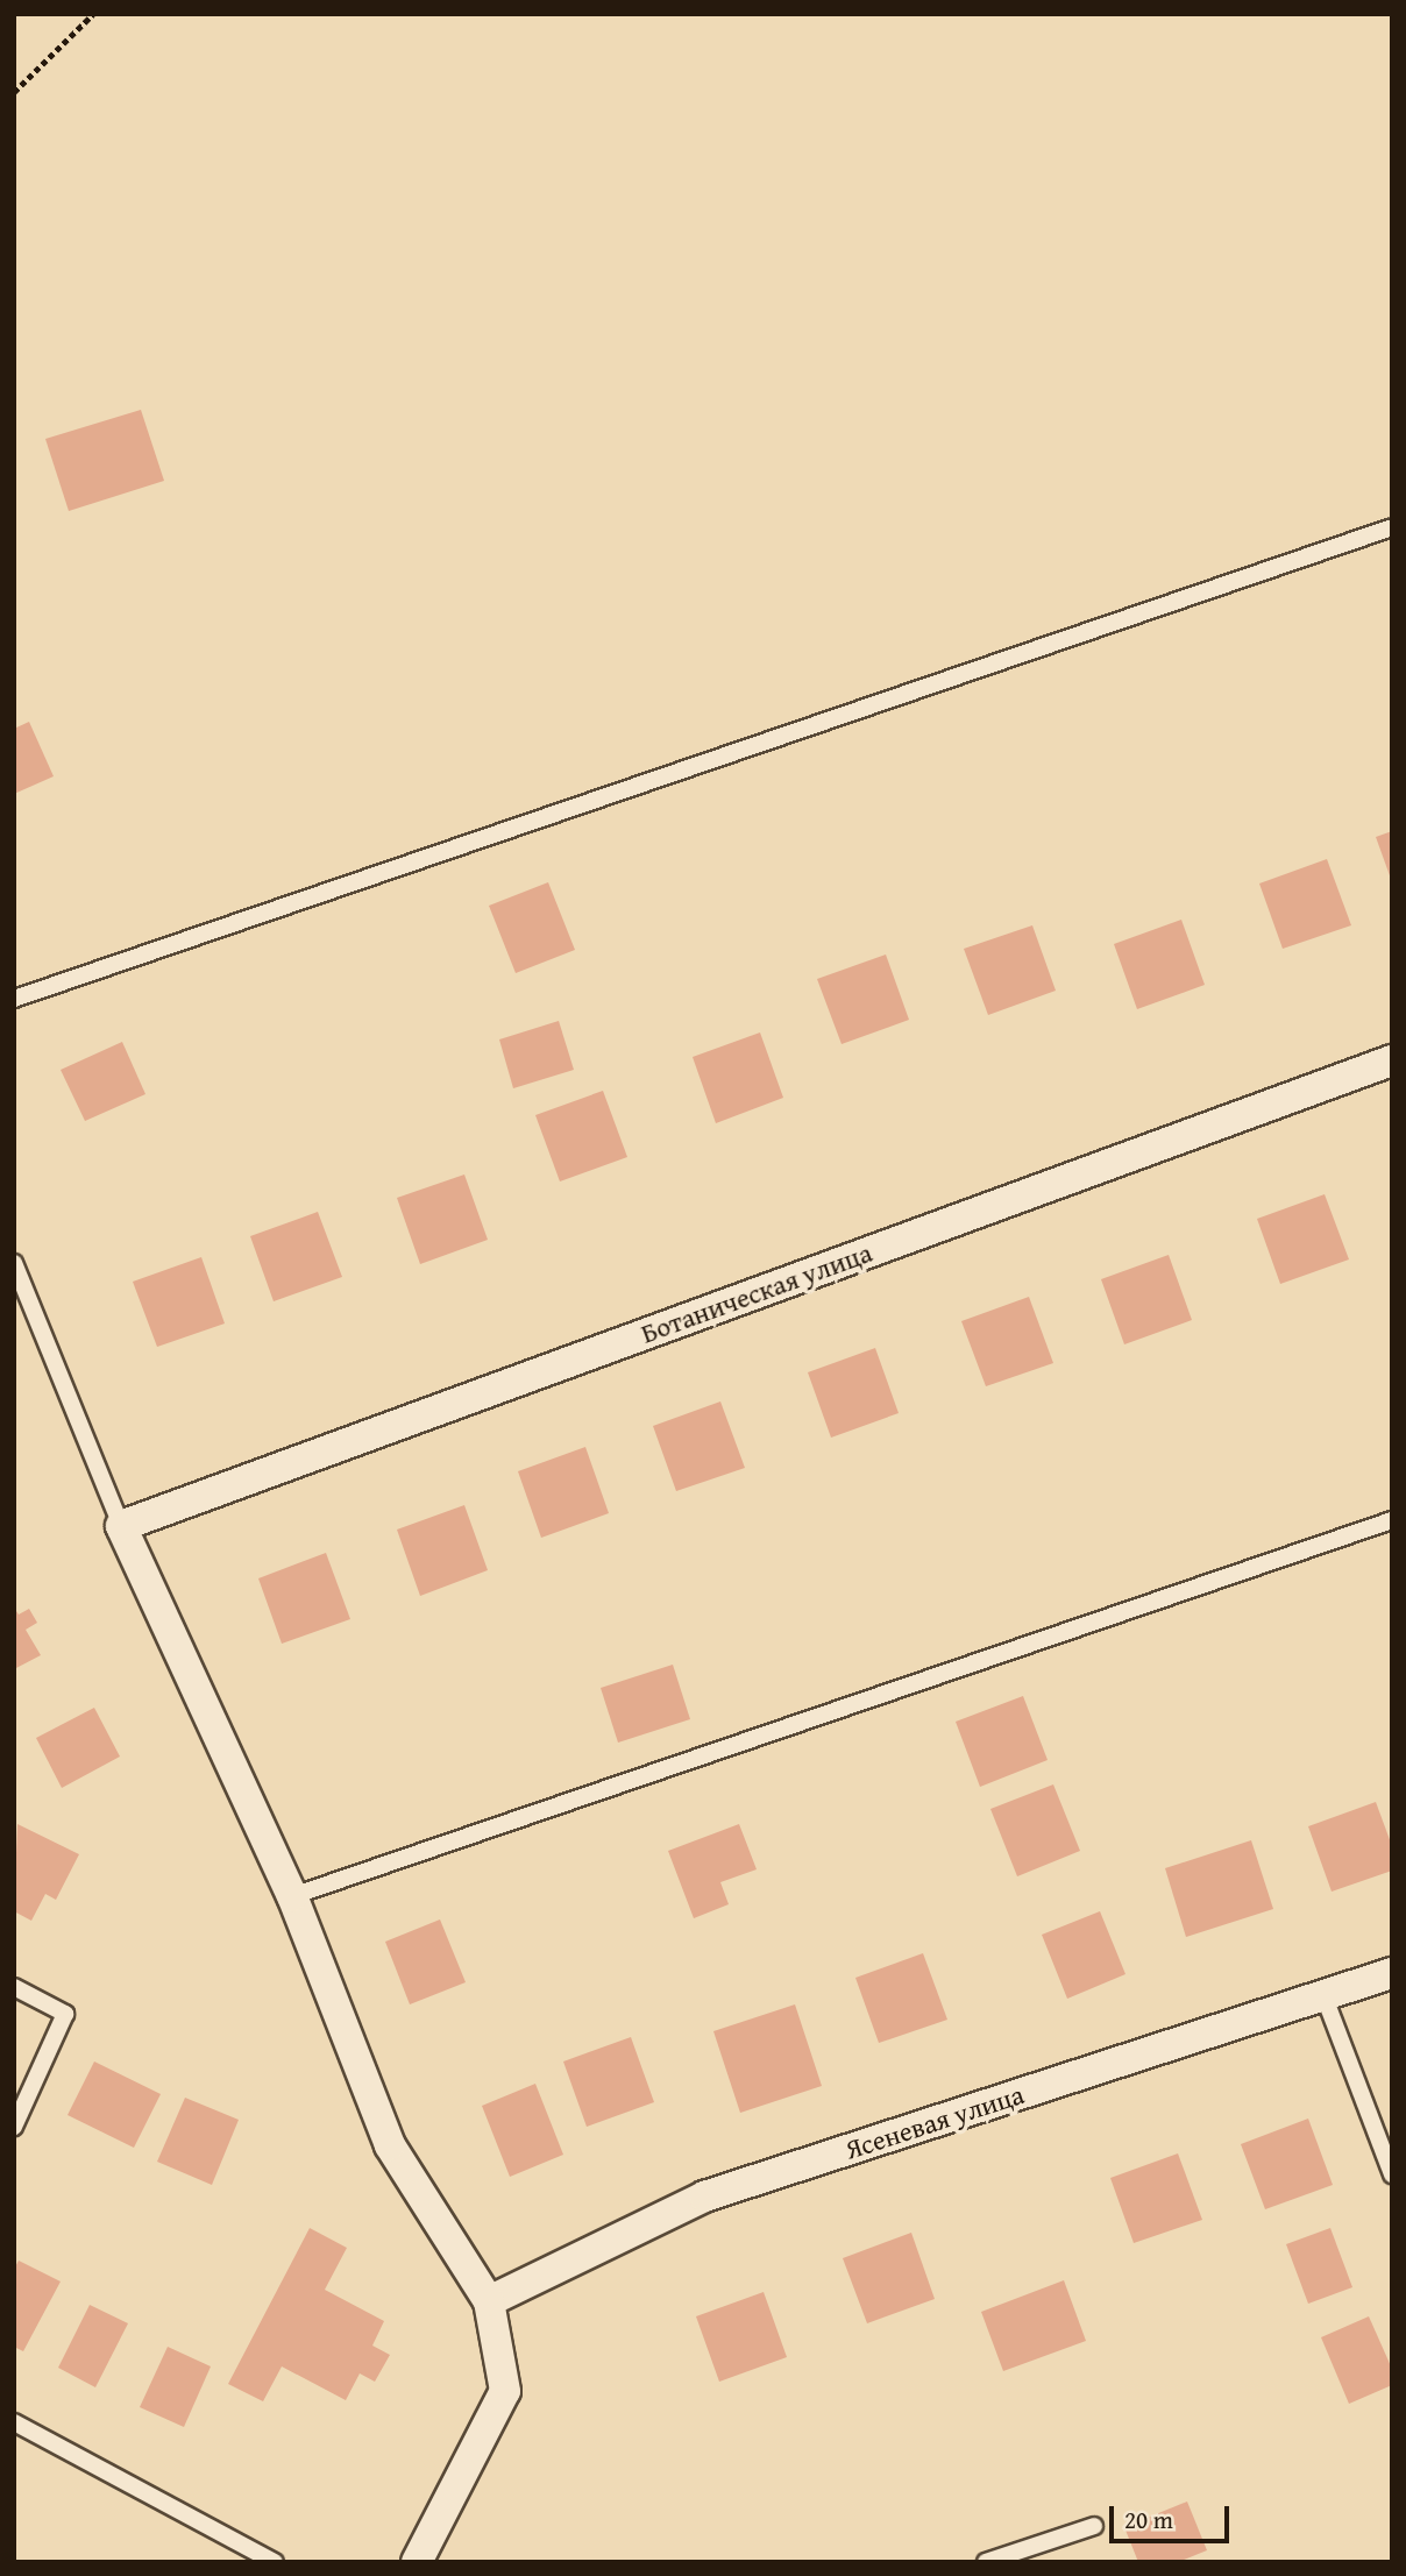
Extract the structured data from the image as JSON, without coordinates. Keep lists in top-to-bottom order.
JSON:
{
  "streets": {
    "street": ["Ботаническая улица", "Ясеневая улица"]
  },
  "scale_bar": "20 m"
}
